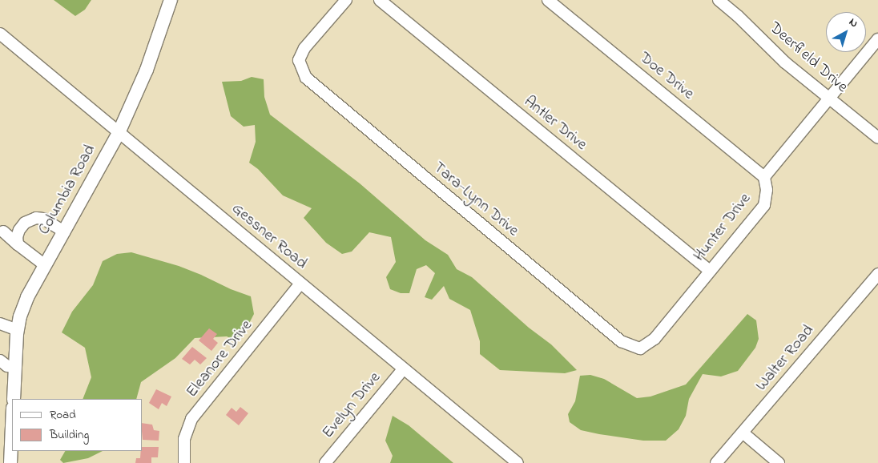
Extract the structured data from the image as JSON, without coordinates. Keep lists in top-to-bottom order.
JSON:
{
  "streets": {
    "main road": ["Columbia Road"],
    "street": [
      "Deerfield Drive",
      "Doe Drive",
      "Antler Drive",
      "Tara-Lynn Drive",
      "Hunter Drive",
      "Gessner Road",
      "Walter Road",
      "Eleanore Drive",
      "Evelyn Drive"
    ]
  },
  "crossings": [
    ["Doe Drive", "Hunter Drive"],
    ["Antler Drive", "Hunter Drive"],
    ["Columbia Road", "Gessner Road"],
    ["Tara-Lynn Drive", "Hunter Drive"],
    ["Gessner Road", "Eleanore Drive"],
    ["Gessner Road", "Evelyn Drive"]
  ],
  "legend": ["Road", "Building"],
  "north": "top right"
}
